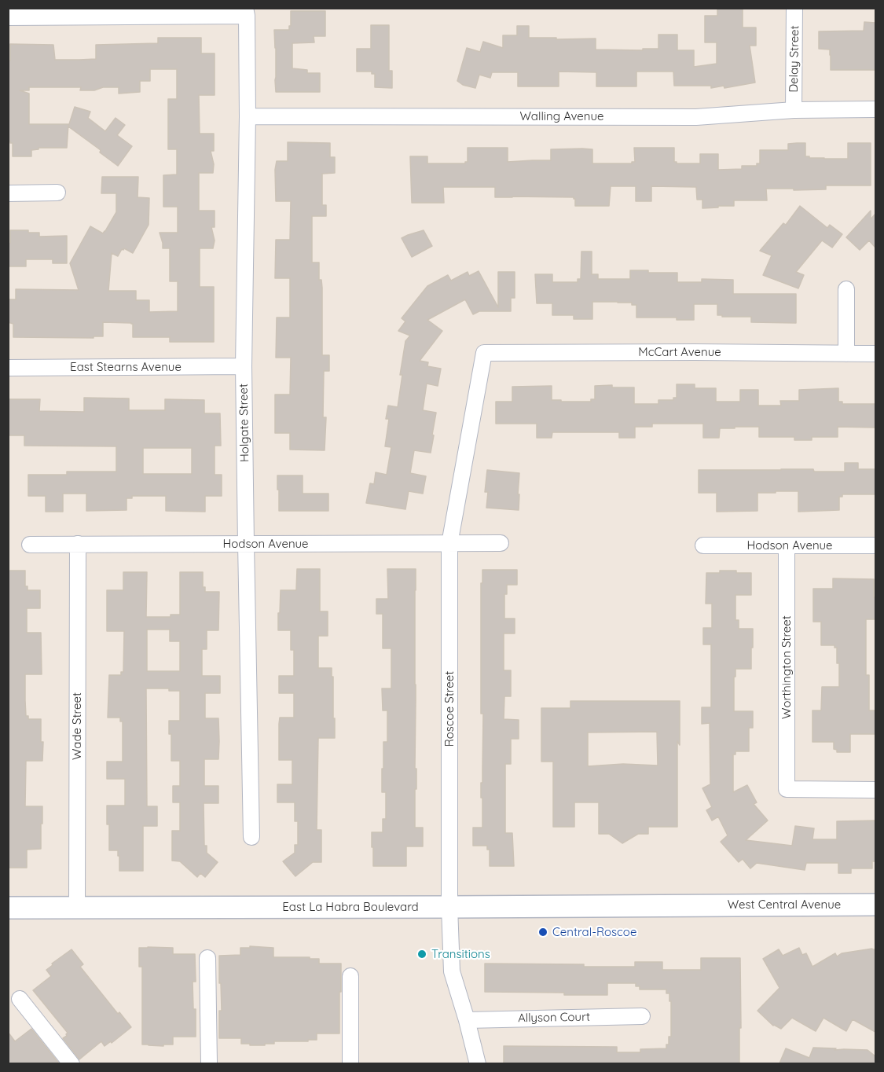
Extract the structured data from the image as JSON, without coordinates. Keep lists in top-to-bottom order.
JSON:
{
  "streets": {
    "main road": ["West Central Avenue", "East La Habra Boulevard"],
    "street": [
      "Delay Street",
      "Walling Avenue",
      "McCart Avenue",
      "East Stearns Avenue",
      "Holgate Street",
      "Hodson Avenue",
      "Worthington Street",
      "Roscoe Street",
      "Wade Street",
      "Allyson Court"
    ]
  },
  "crossings": [
    ["Delay Street", "Walling Avenue"],
    ["Walling Avenue", "Holgate Street"],
    ["McCart Avenue", "Roscoe Street"],
    ["East Stearns Avenue", "Holgate Street"],
    ["Holgate Street", "Hodson Avenue"],
    ["Hodson Avenue", "Worthington Street"],
    ["Hodson Avenue", "Roscoe Street"],
    ["Hodson Avenue", "Wade Street"],
    ["Roscoe Street", "East La Habra Boulevard"],
    ["Roscoe Street", "Allyson Court"],
    ["Wade Street", "East La Habra Boulevard"],
    ["West Central Avenue", "East La Habra Boulevard"]
  ],
  "places": ["Central-Roscoe", "Transitions"]
}
